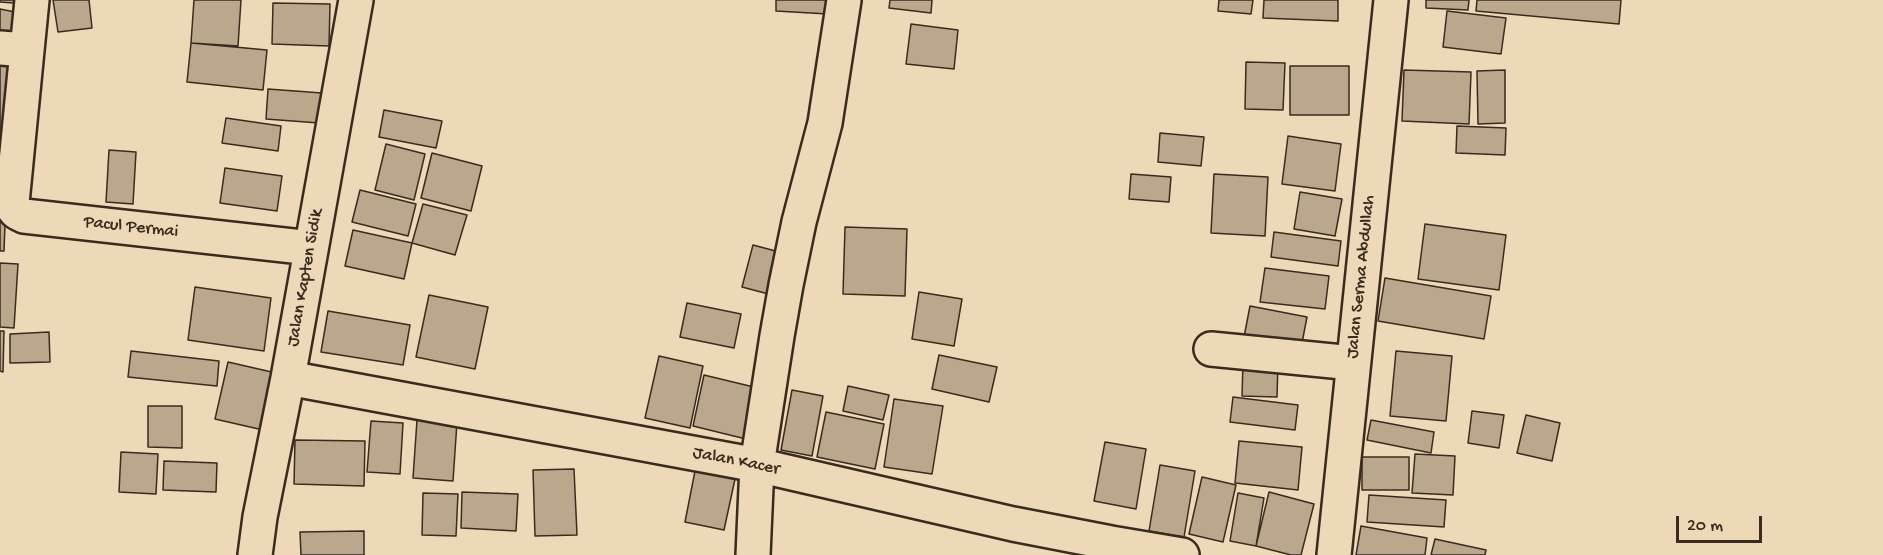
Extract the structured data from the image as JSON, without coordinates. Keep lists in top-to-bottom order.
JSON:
{
  "streets": {
    "street": [
      "Pacul Permai",
      "Jalan Serma Abdullah",
      "Jalan Kapten Sidik",
      "Jalan Kacer"
    ]
  },
  "crossings": [
    ["Pacul Permai", "Jalan Kapten Sidik"],
    ["Jalan Kapten Sidik", "Jalan Kacer"]
  ],
  "scale_bar": "20 m"
}
